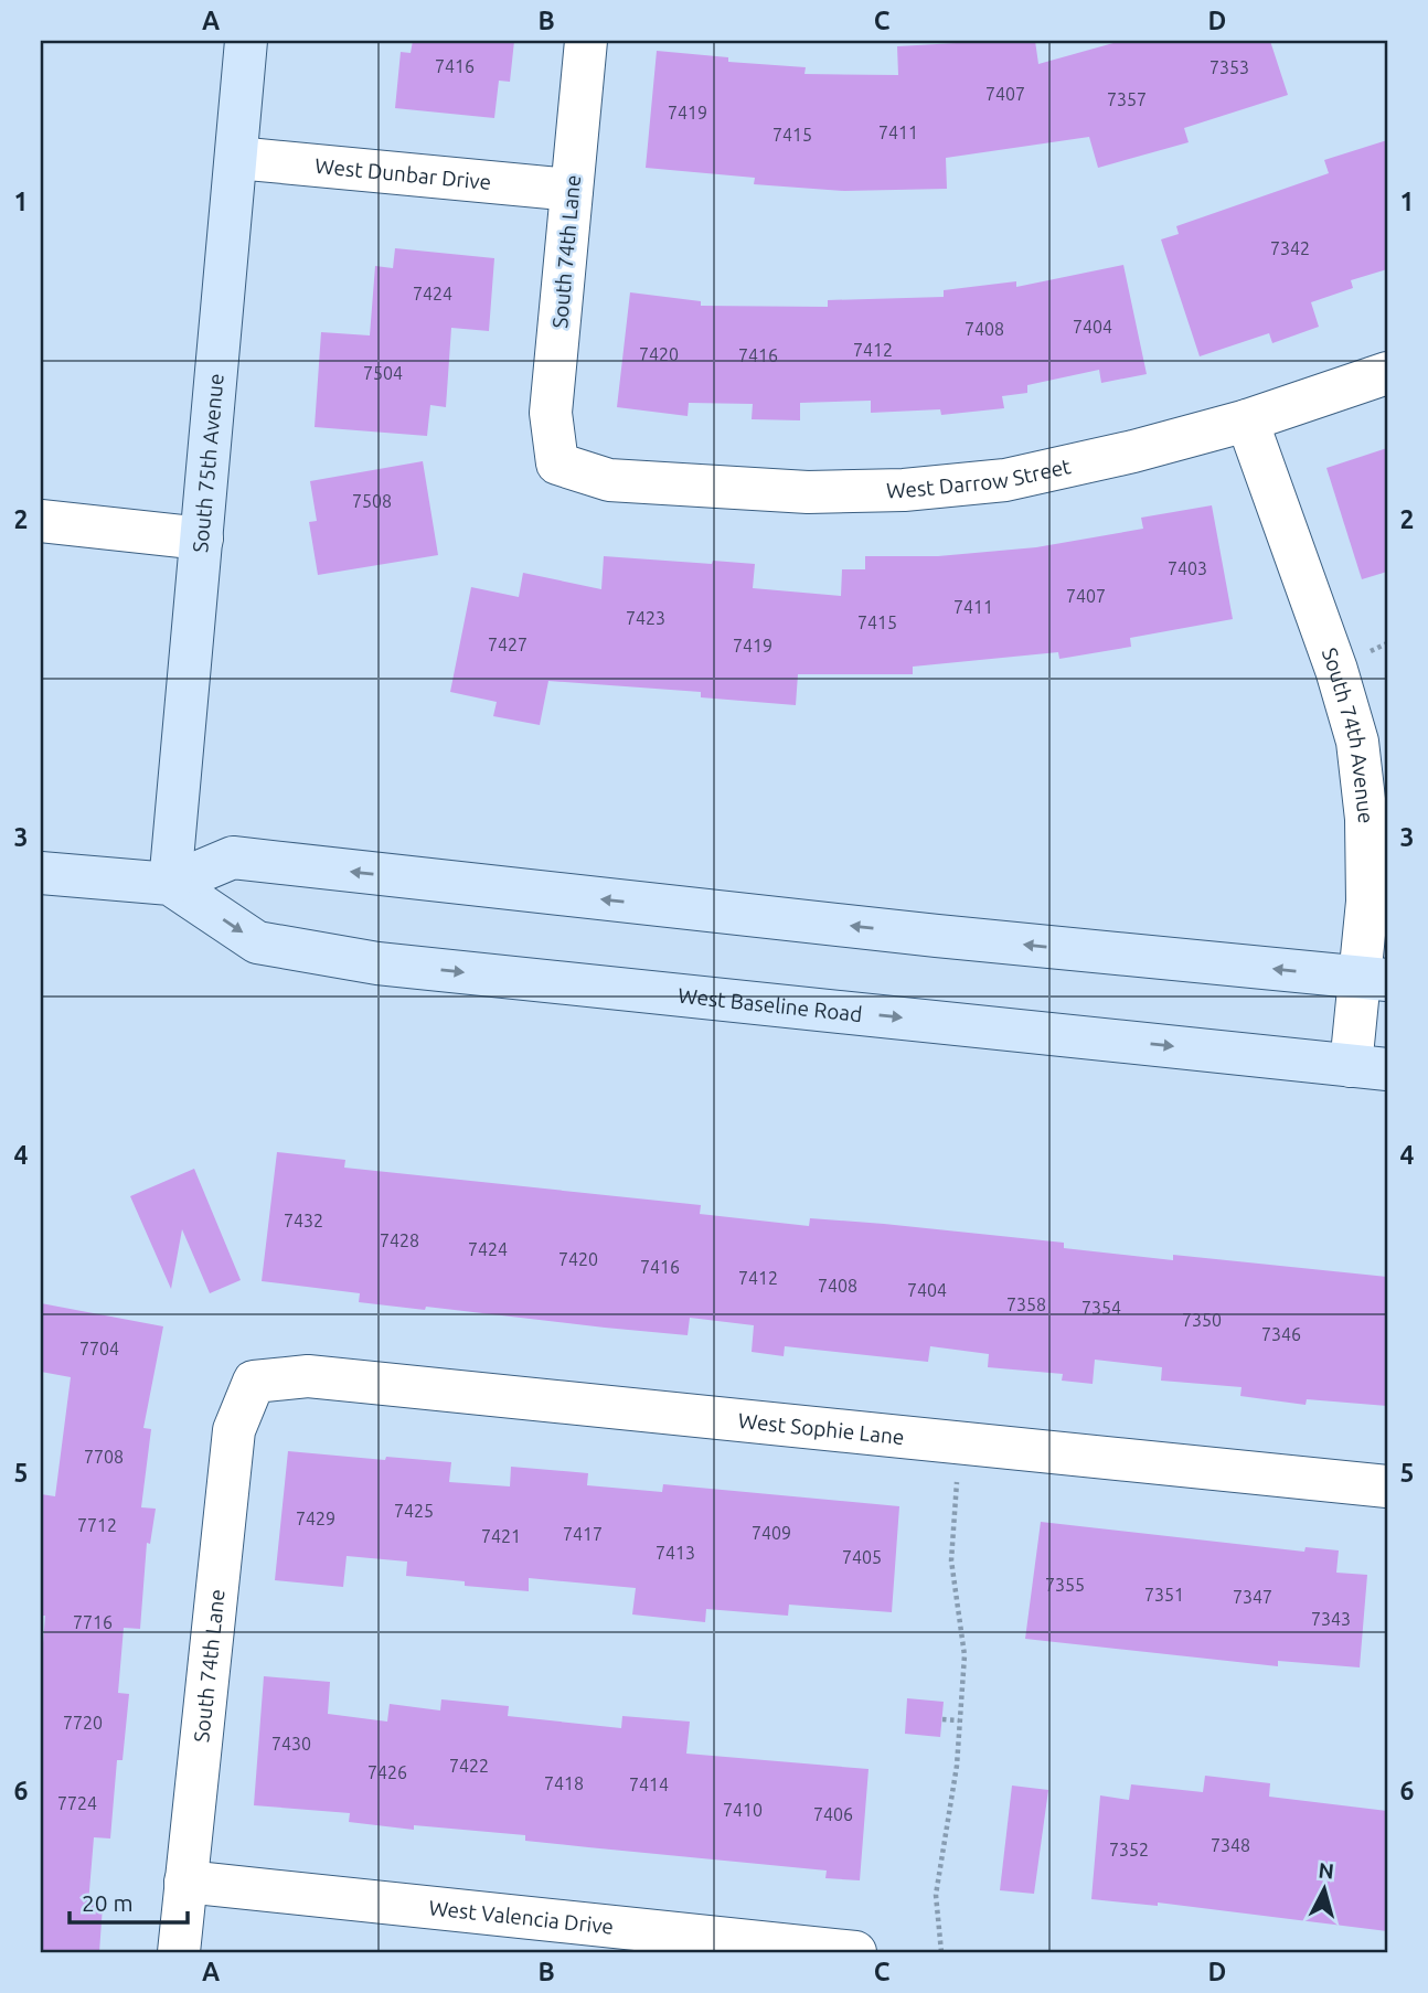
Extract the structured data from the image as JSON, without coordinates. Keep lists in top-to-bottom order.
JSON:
{
  "streets": {
    "main road": ["South 75th Avenue", "West Baseline Road"],
    "street": [
      "West Dunbar Drive",
      "South 74th Lane",
      "West Darrow Street",
      "South 74th Avenue",
      "West Sophie Lane",
      "West Valencia Drive"
    ]
  },
  "crossings": [
    ["West Dunbar Drive", "South 74th Lane"],
    ["West Dunbar Drive", "South 75th Avenue"],
    ["South 74th Lane", "West Darrow Street"],
    ["South 74th Lane", "West Sophie Lane"],
    ["South 74th Lane", "West Valencia Drive"],
    ["South 75th Avenue", "West Baseline Road"],
    ["West Darrow Street", "South 74th Avenue"],
    ["South 74th Avenue", "West Baseline Road"]
  ],
  "house_numbers": [
    "7416",
    "7353",
    "7407",
    "7357",
    "7419",
    "7411",
    "7415",
    "7342",
    "7424",
    "7404",
    "7408",
    "7412",
    "7420",
    "7416",
    "7504",
    "7508",
    "7403",
    "7407",
    "7411",
    "7423",
    "7415",
    "7427",
    "7419",
    "7432",
    "7428",
    "7424",
    "7420",
    "7416",
    "7412",
    "7408",
    "7404",
    "7358",
    "7354",
    "7350",
    "7346",
    "7704",
    "7708",
    "7425",
    "7429",
    "7712",
    "7409",
    "7417",
    "7421",
    "7413",
    "7405",
    "7355",
    "7351",
    "7347",
    "7343",
    "7716",
    "7720",
    "7430",
    "7422",
    "7426",
    "7418",
    "7414",
    "7724",
    "7410",
    "7406",
    "7348",
    "7352"
  ],
  "scale_bar": "20 m",
  "north": "top",
  "grid": {
    "columns": [
      "A",
      "B",
      "C",
      "D"
    ],
    "rows": [
      "1",
      "2",
      "3",
      "4",
      "5",
      "6"
    ]
  }
}
